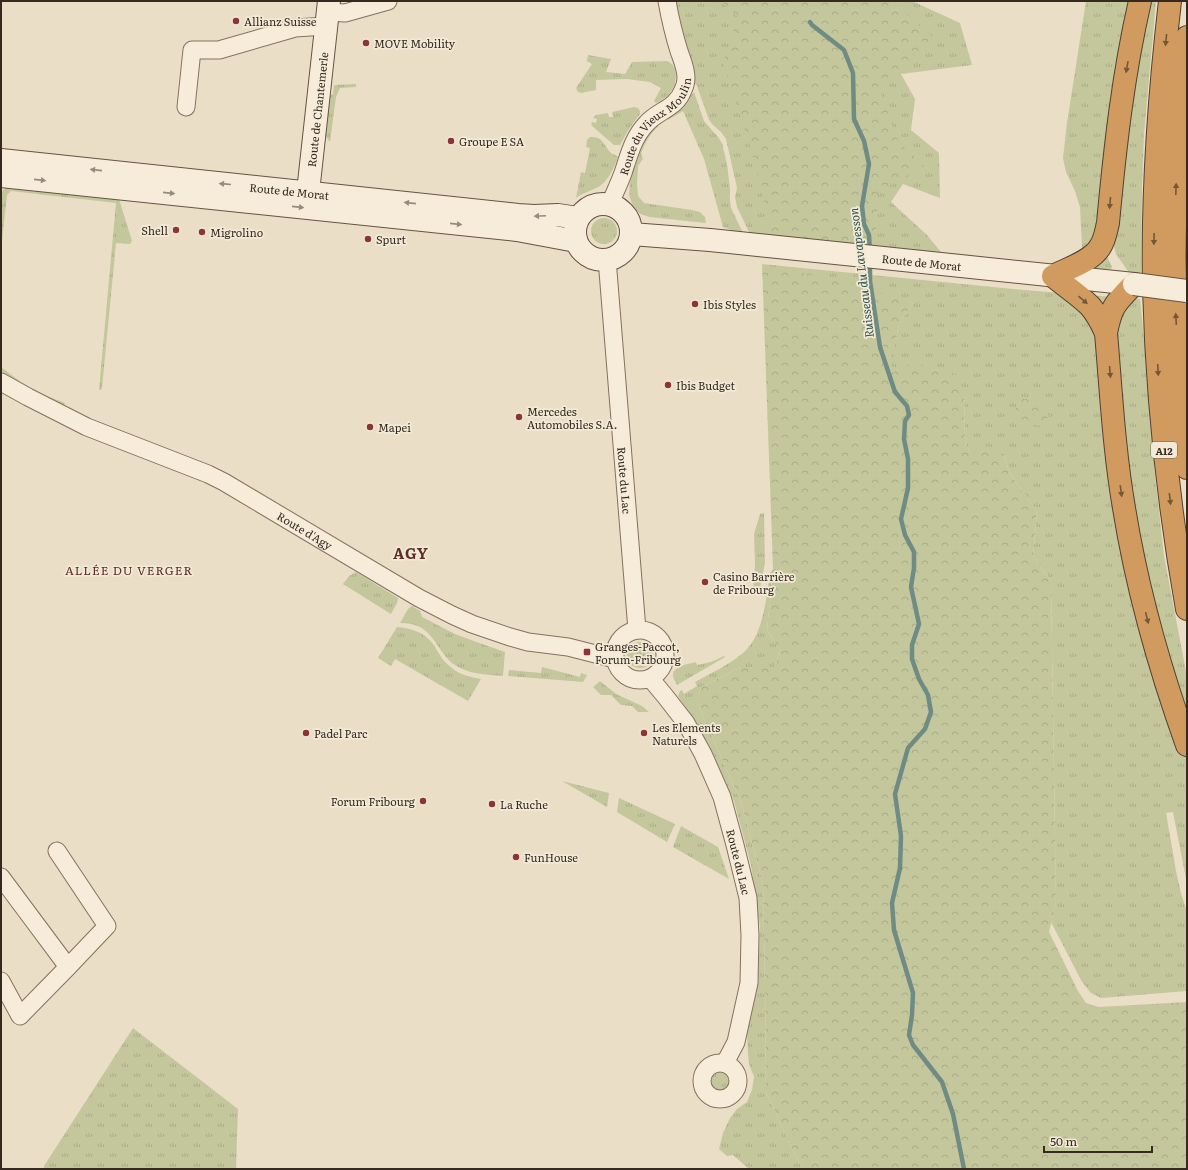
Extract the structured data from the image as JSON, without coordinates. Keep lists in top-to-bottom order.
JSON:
{
  "streets": {
    "highway": ["A12"],
    "main road": ["Route de Chantemerle", "Route de Morat"],
    "street": ["Route du Vieux Moulin", "Route du Lac", "Route d'Agy"]
  },
  "crossings": [
    ["Route de Chantemerle", "Route de Morat"],
    ["Route du Vieux Moulin", "Route de Morat"],
    ["Route du Vieux Moulin", "Route du Lac"],
    ["Route de Morat", "Route du Lac"],
    ["Route du Lac", "Route d'Agy"]
  ],
  "districts": ["AGY", "ALLÉE DU VERGER"],
  "water": ["Ruisseau du Lavapesson"],
  "places": {
    "other": [
      "Allianz Suisse",
      "MOVE Mobility",
      "Groupe E SA",
      "Shell",
      "Migrolino",
      "Spurt",
      "Ibis Styles",
      "Ibis Budget",
      "Mercedes Automobiles S.A.",
      "Mapei",
      "Casino Barrière de Fribourg",
      "Padel Parc",
      "Les Elements Naturels",
      "Forum Fribourg",
      "La Ruche",
      "FunHouse"
    ],
    "transit": ["Granges-Paccot, Forum-Fribourg"]
  },
  "scale_bar": "50 m"
}
